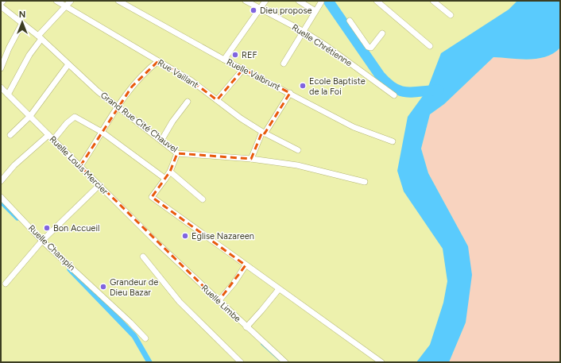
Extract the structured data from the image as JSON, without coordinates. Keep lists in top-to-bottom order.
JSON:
{
  "streets": {
    "street": [
      "Ruelle Chrétienne",
      "Rue Vaillant",
      "Ruelle Valbrunt",
      "Grand Rue Cité Chauvel",
      "Ruelle Louis Mercier",
      "Ruelle Champin",
      "Ruelle Limbe"
    ]
  },
  "crossings": [
    ["Ruelle Louis Mercier", "Ruelle Limbe"]
  ],
  "places": [
    "Dieu propose",
    "REF",
    "Ecole Baptiste de la Foi",
    "Bon Accueil",
    "Eglise Nazareen",
    "Grandeur de Dieu Bazar"
  ],
  "north": "top"
}
